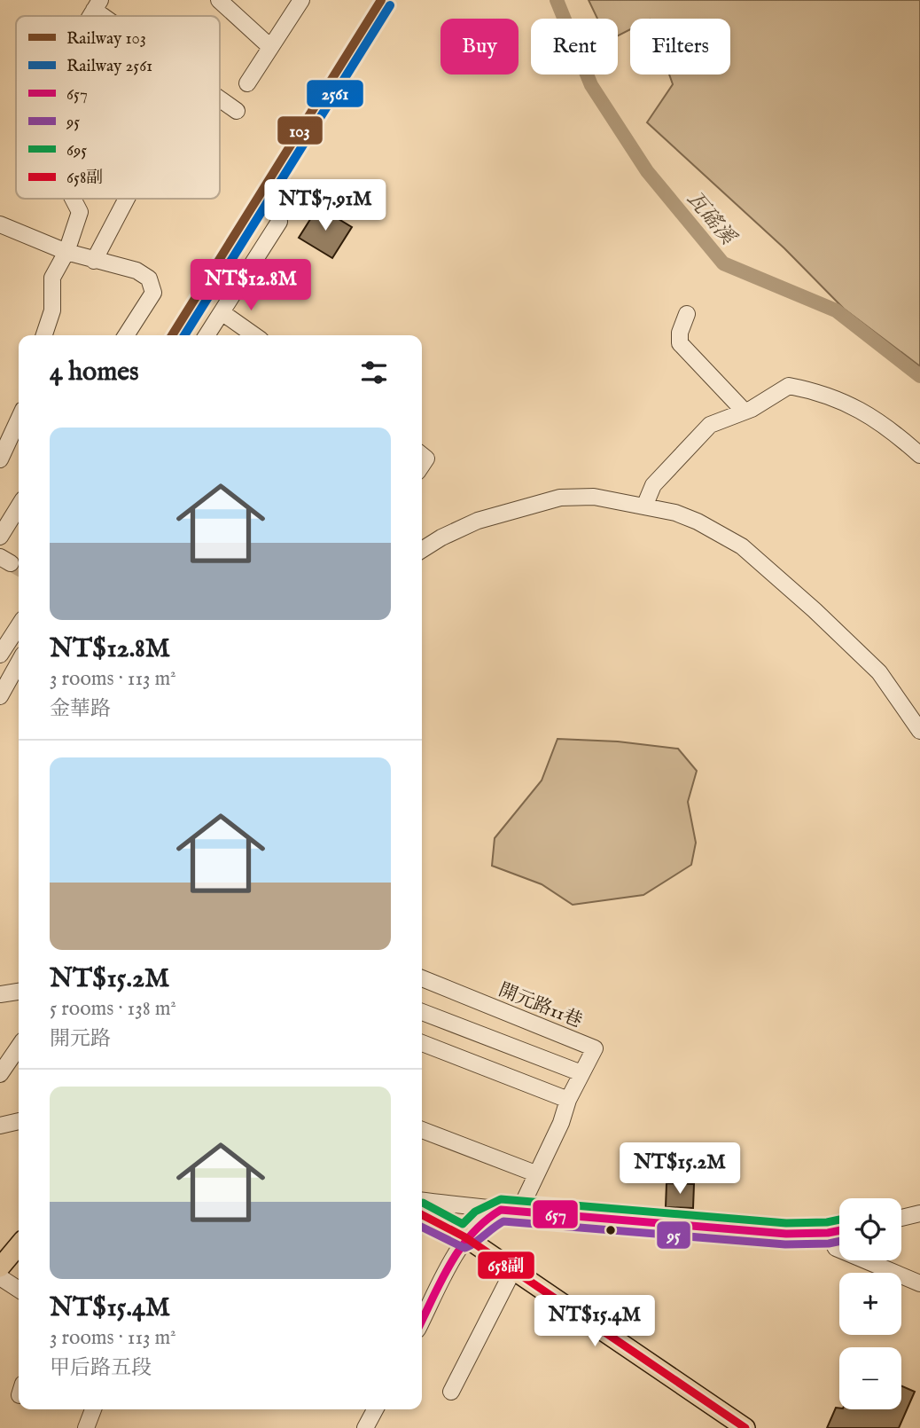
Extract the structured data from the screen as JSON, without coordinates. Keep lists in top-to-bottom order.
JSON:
{
  "streets": {
    "street": ["開元路11巷"]
  },
  "water": ["瓦磘溪"],
  "lines": [
    "rail line 103",
    "rail line 2561",
    "transit line 695",
    "transit line 657",
    "transit line 658副",
    "transit line 95"
  ],
  "legend": [
    "Railway 103",
    "Railway 2561",
    "657",
    "95",
    "695",
    "658副"
  ],
  "page": {
    "chip": ["Buy", "Rent", "Filters"],
    "price": [
      "NT$7.91M",
      "NT$12.8M",
      "NT$15.2M",
      "NT$15.4M"
    ],
    "heading": "4 homes",
    "list": [
      {
        "name": "NT$12.8M",
        "note": "3 rooms · 113 m² · 金華路"
      },
      {
        "name": "NT$15.2M",
        "note": "5 rooms · 138 m² · 開元路"
      },
      {
        "name": "NT$15.4M",
        "note": "3 rooms · 113 m² · 甲后路五段"
      }
    ],
    "map_buttons": ["+", "−"]
  }
}
